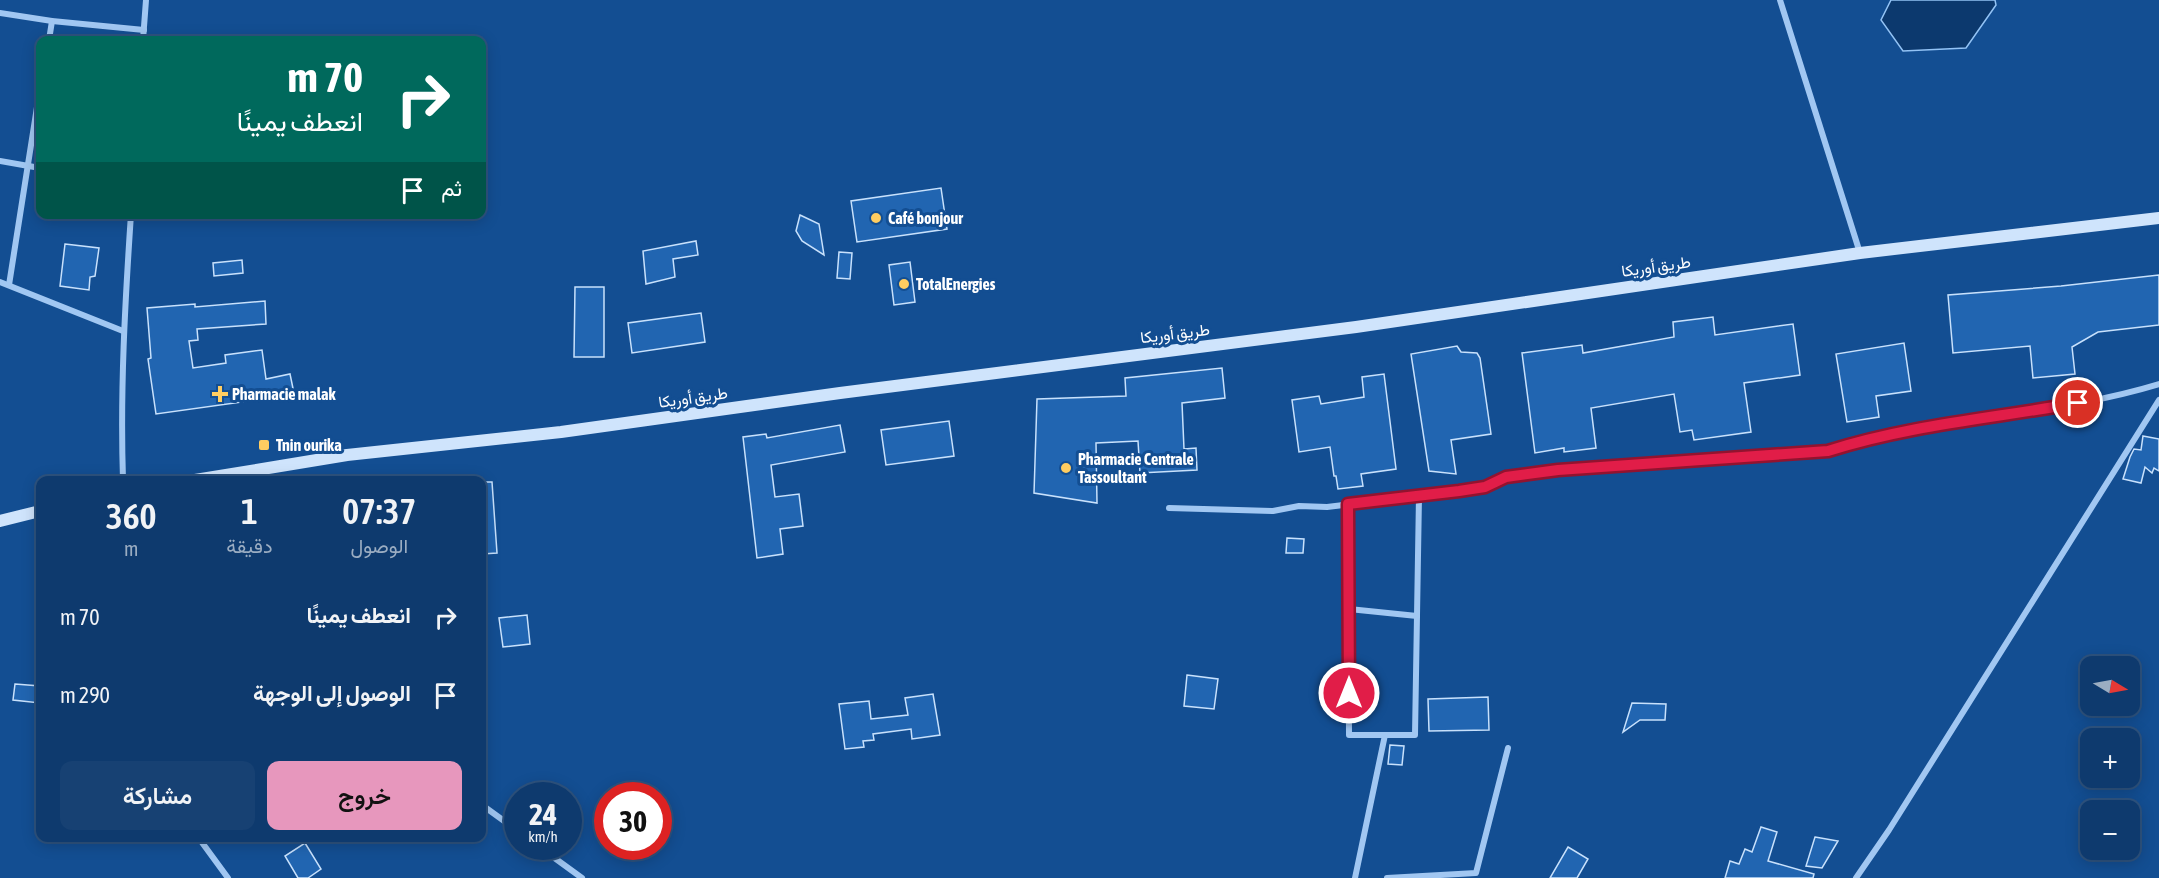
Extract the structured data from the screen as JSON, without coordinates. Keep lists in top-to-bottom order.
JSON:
{
  "streets": {
    "street": ["طريق أوريكا"]
  },
  "places": {
    "other": ["Café bonjour", "TotalEnergies", "Pharmacie Centrale Tassoultant"],
    "health": ["Pharmacie malak"],
    "transit": ["Tnin ourika"]
  },
  "north": "right",
  "page": {
    "turn": ["70 m", "انعطف يمينًا"],
    "then": "ثم",
    "eta": [
      "07:37",
      "الوصول",
      "1",
      "دقيقة",
      "360",
      "m"
    ],
    "list": [
      {
        "name": "انعطف يمينًا",
        "value": "70 m"
      },
      {
        "name": "الوصول إلى الوجهة",
        "value": "290 m"
      }
    ],
    "map_buttons": ["+", "−"],
    "buttons": ["خروج", "مشاركة"],
    "speed": "24 km/h",
    "limit": "30"
  }
}
